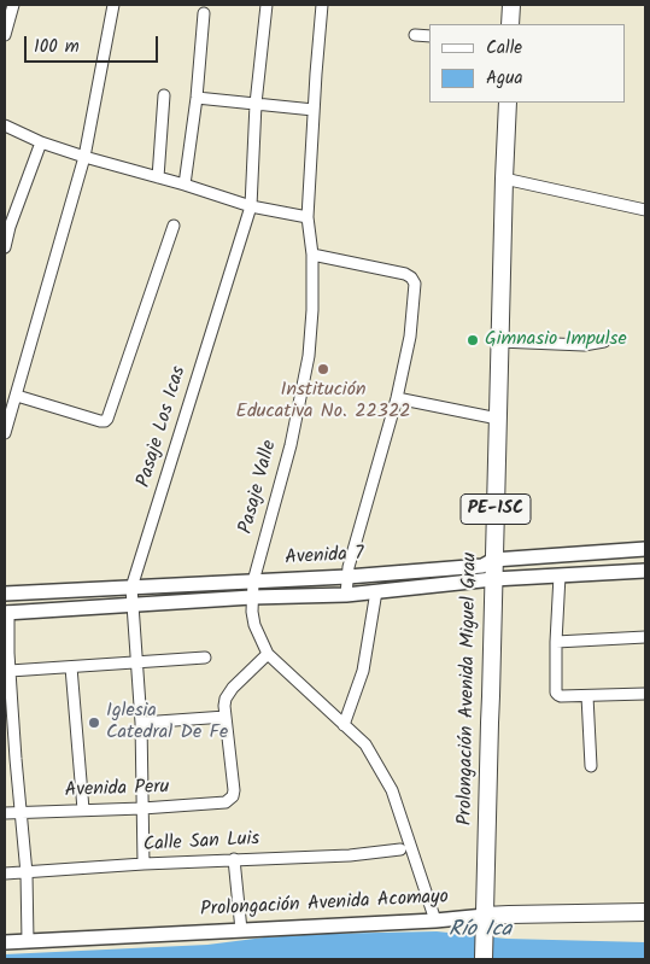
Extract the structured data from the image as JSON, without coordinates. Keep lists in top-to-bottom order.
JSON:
{
  "streets": {
    "main road": ["PE-1SC", "Prolongación Avenida Miguel Grau", "Prolongación Avenida Acomayo"],
    "street": [
      "Pasaje Los Icas",
      "Pasaje Valle",
      "Avenida 7",
      "Avenida Peru",
      "Calle San Luis"
    ]
  },
  "crossings": [
    ["Pasaje Los Icas", "Avenida 7"],
    ["Pasaje Los Icas", "Avenida Peru"],
    ["Pasaje Los Icas", "Calle San Luis"],
    ["Pasaje Valle", "Avenida 7"],
    ["Pasaje Valle", "Prolongación Avenida Acomayo"],
    ["Avenida 7", "Prolongación Avenida Miguel Grau"],
    ["Prolongación Avenida Miguel Grau", "Prolongación Avenida Acomayo"]
  ],
  "water": ["Río Ica"],
  "places": ["Gimnasio Impulse", "Institución Educativa No. 22322", "Iglesia Catedral De Fe"],
  "legend": ["Calle", "Agua"],
  "scale_bar": "100 m"
}
